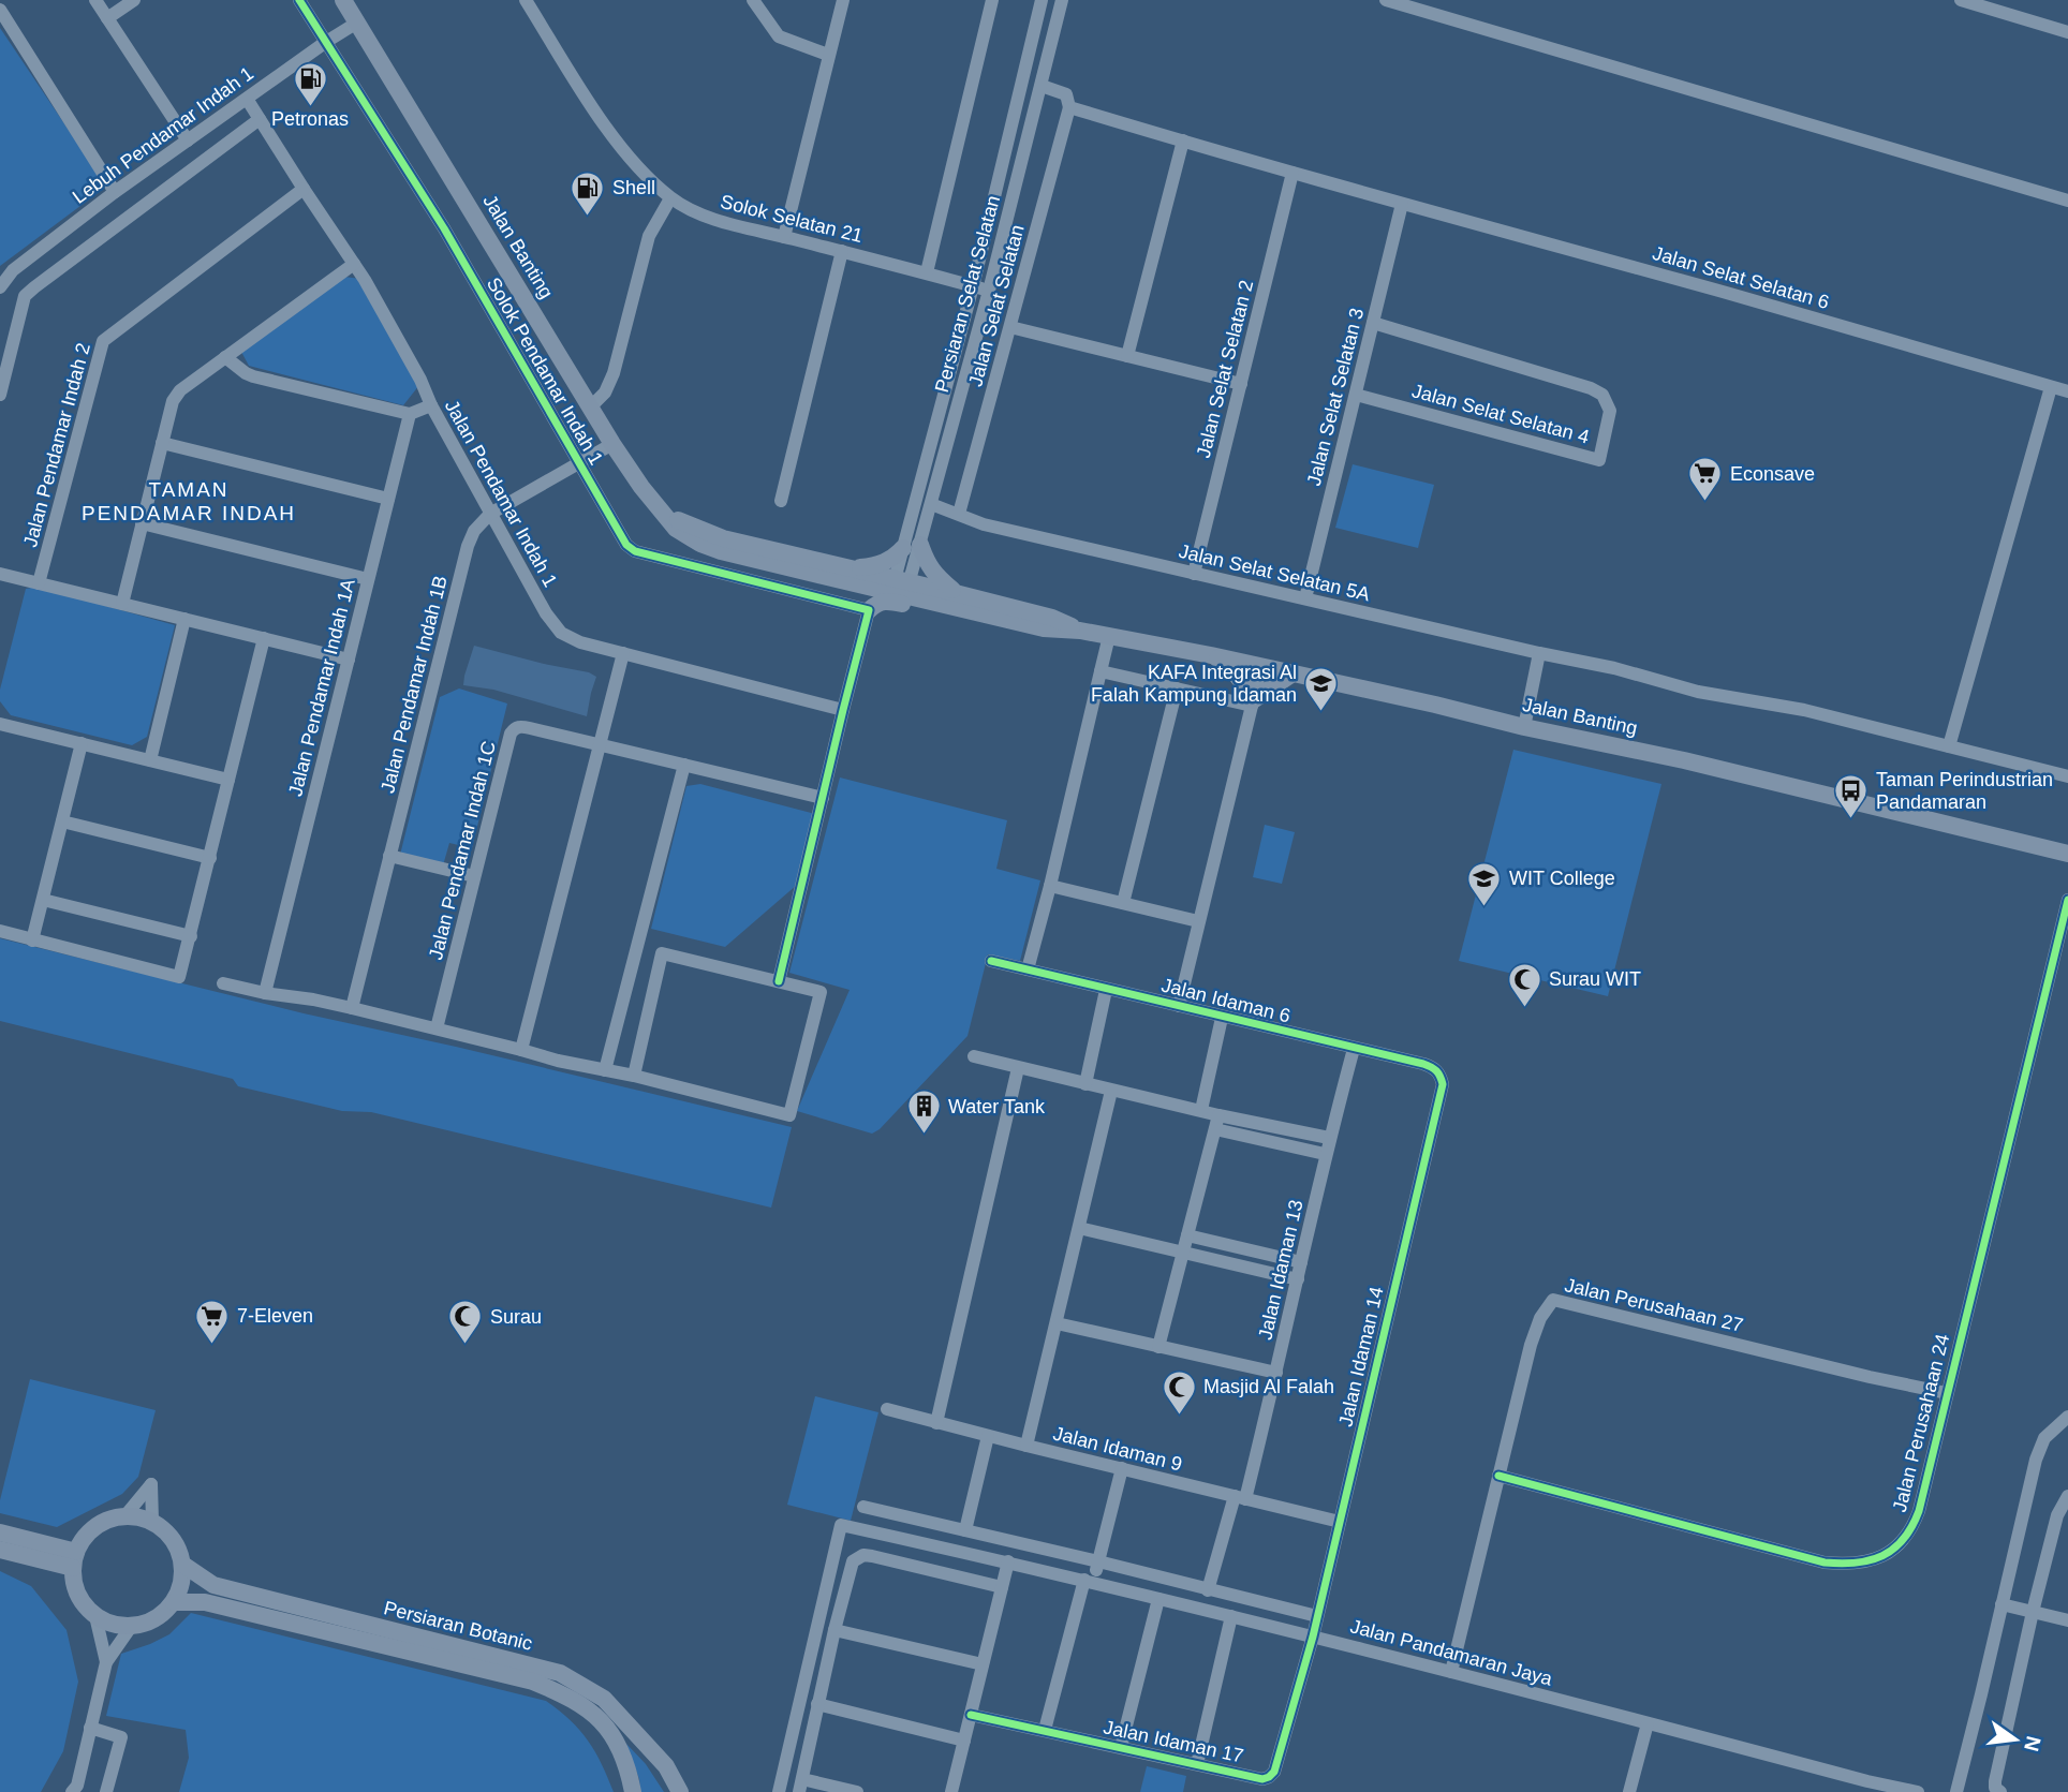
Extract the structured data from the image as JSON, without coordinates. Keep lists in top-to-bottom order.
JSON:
{
  "streets": {
    "main road": ["Jalan Banting", "Persiaran Botanic"],
    "street": [
      "Lebuh Pendamar Indah 1",
      "Solok Selatan 21",
      "Jalan Selat Selatan 6",
      "Persiaran Selat Selatan",
      "Jalan Selat Selatan",
      "Jalan Selat Selatan 2",
      "Solok Pendamar Indah 1",
      "Jalan Selat Selatan 3",
      "Jalan Selat Selatan 4",
      "Jalan Pendamar Indah 2",
      "Jalan Pendamar Indah 1",
      "Jalan Selat Selatan 5A",
      "Jalan Pendamar Indah 1B",
      "Jalan Pendamar Indah 1A",
      "Jalan Pendamar Indah 1C",
      "Jalan Idaman 6",
      "Jalan Idaman 13",
      "Jalan Perusahaan 27",
      "Jalan Idaman 14",
      "Jalan Perusahaan 24",
      "Jalan Idaman 9",
      "Jalan Pandamaran Jaya",
      "Jalan Idaman 17"
    ]
  },
  "crossings": [
    ["Lebuh Pendamar Indah 1", "Jalan Banting"],
    ["Lebuh Pendamar Indah 1", "Solok Pendamar Indah 1"],
    ["Lebuh Pendamar Indah 1", "Jalan Pendamar Indah 1"],
    ["Solok Selatan 21", "Persiaran Selat Selatan"],
    ["Jalan Banting", "Persiaran Selat Selatan"],
    ["Jalan Banting", "Jalan Pendamar Indah 1B"],
    ["Jalan Selat Selatan 6", "Jalan Selat Selatan"],
    ["Jalan Selat Selatan 6", "Jalan Selat Selatan 2"],
    ["Jalan Selat Selatan 6", "Jalan Selat Selatan 3"],
    ["Persiaran Selat Selatan", "Jalan Selat Selatan 5A"],
    ["Jalan Selat Selatan", "Jalan Selat Selatan 5A"],
    ["Jalan Selat Selatan 2", "Jalan Selat Selatan 5A"],
    ["Solok Pendamar Indah 1", "Jalan Pendamar Indah 1B"],
    ["Jalan Selat Selatan 3", "Jalan Selat Selatan 4"],
    ["Jalan Selat Selatan 3", "Jalan Selat Selatan 5A"],
    ["Jalan Pendamar Indah 2", "Jalan Pendamar Indah 1"],
    ["Jalan Pendamar Indah 1", "Jalan Pendamar Indah 1B"],
    ["Jalan Idaman 6", "Jalan Idaman 13"],
    ["Jalan Idaman 6", "Jalan Idaman 14"],
    ["Jalan Idaman 13", "Jalan Idaman 9"],
    ["Jalan Perusahaan 27", "Jalan Perusahaan 24"],
    ["Jalan Perusahaan 27", "Jalan Pandamaran Jaya"],
    ["Jalan Idaman 14", "Jalan Idaman 9"],
    ["Jalan Idaman 14", "Jalan Pandamaran Jaya"],
    ["Jalan Idaman 14", "Jalan Idaman 17"],
    ["Jalan Pandamaran Jaya", "Jalan Idaman 17"]
  ],
  "districts": ["TAMAN PENDAMAR INDAH"],
  "places": {
    "fuel station": ["Petronas", "Shell"],
    "supermarket": ["Econsave", "7-Eleven"],
    "school or university": ["KAFA Integrasi Al Falah Kampung Idaman", "WIT College"],
    "bus stop": ["Taman Perindustrian Pandamaran"],
    "mosque": ["Surau WIT", "Surau", "Masjid Al Falah"],
    "building": ["Water Tank"]
  },
  "north": "right"
}
